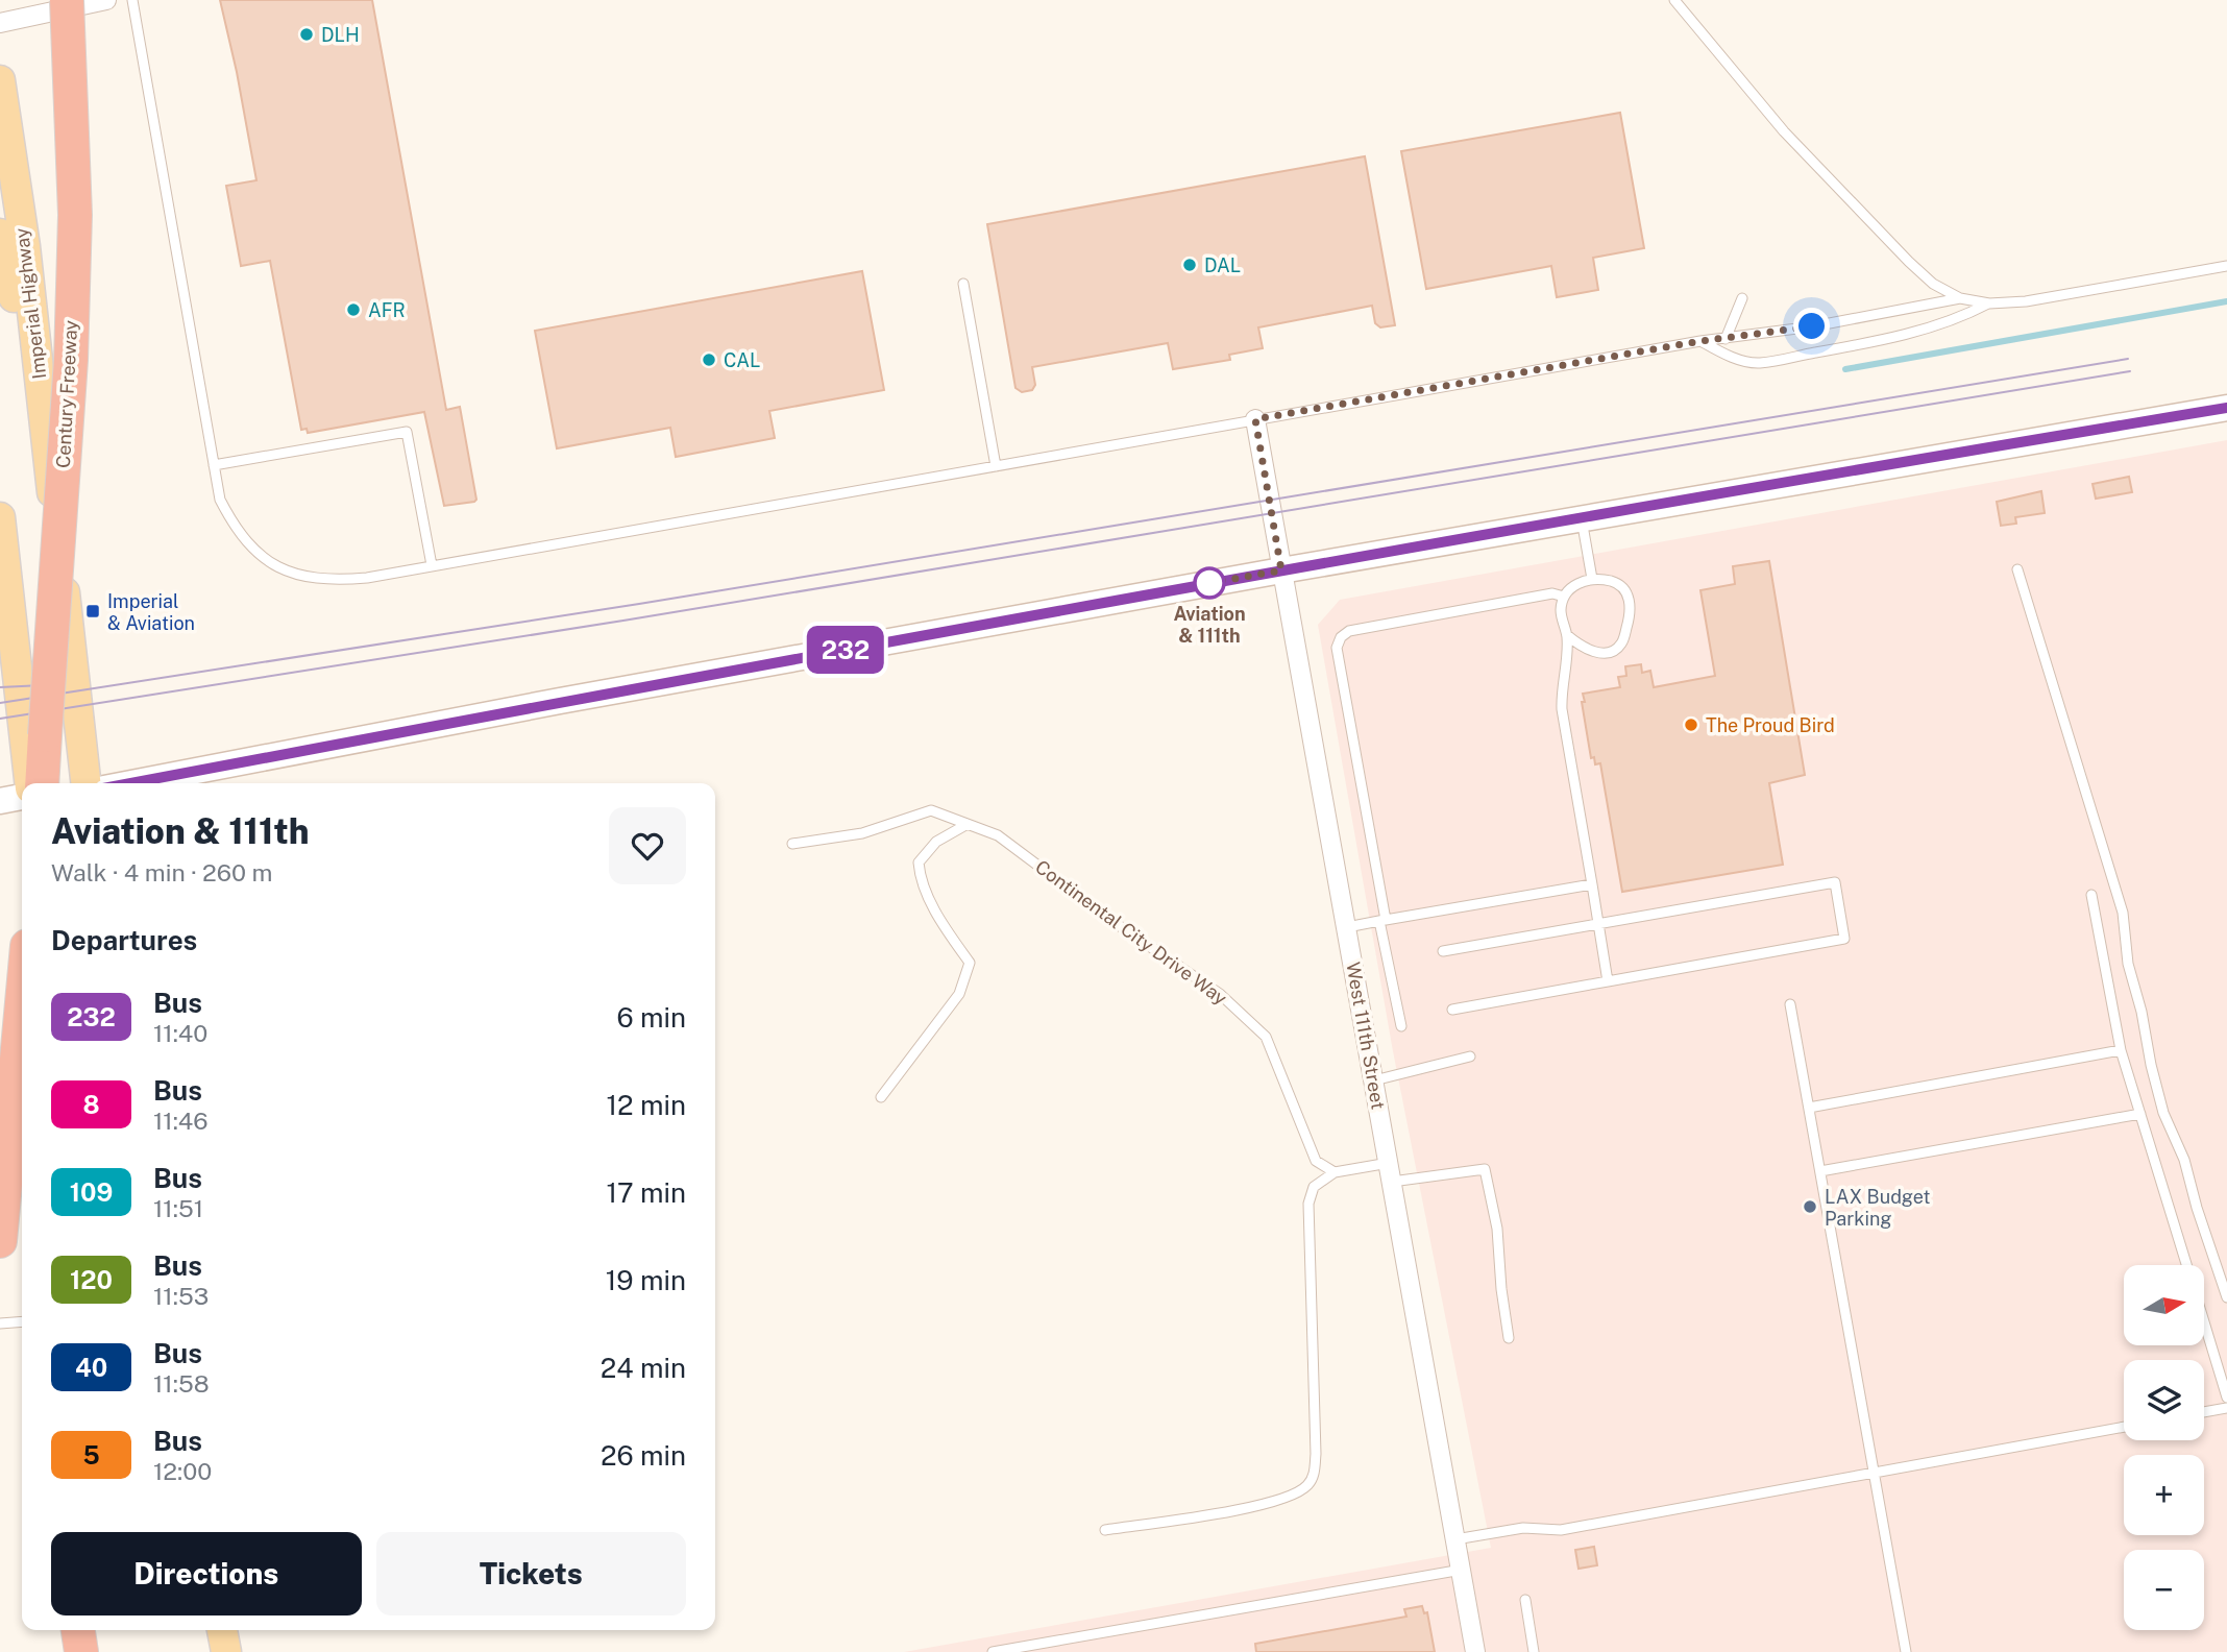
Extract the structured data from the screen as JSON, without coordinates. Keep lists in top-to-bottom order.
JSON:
{
  "streets": {
    "highway": ["Century Freeway"],
    "main road": ["Imperial Highway"],
    "street": ["West 111th Street"],
    "lane": ["Continental City Drive Way"]
  },
  "places": {
    "other": [
      "DLH",
      "DAL",
      "AFR",
      "CAL",
      "Aviation & 111th",
      "The Proud Bird",
      "LAX Budget Parking"
    ],
    "transit": ["Imperial & Aviation"]
  },
  "lines": ["bus line 232"],
  "north": "right",
  "page": {
    "on_map": "232",
    "heading": [
      ["Aviation & 111th", "Walk · 4 min · 260 m"],
      "Departures"
    ],
    "list": [
      {
        "mark": "232",
        "name": "Bus",
        "note": "11:40",
        "value": "6 min"
      },
      {
        "mark": "8",
        "name": "Bus",
        "note": "11:46",
        "value": "12 min"
      },
      {
        "mark": "109",
        "name": "Bus",
        "note": "11:51",
        "value": "17 min"
      },
      {
        "mark": "120",
        "name": "Bus",
        "note": "11:53",
        "value": "19 min"
      },
      {
        "mark": "40",
        "name": "Bus",
        "note": "11:58",
        "value": "24 min"
      },
      {
        "mark": "5",
        "name": "Bus",
        "note": "12:00",
        "value": "26 min"
      }
    ],
    "map_buttons": ["+", "−"],
    "buttons": ["Directions", "Tickets"]
  }
}
